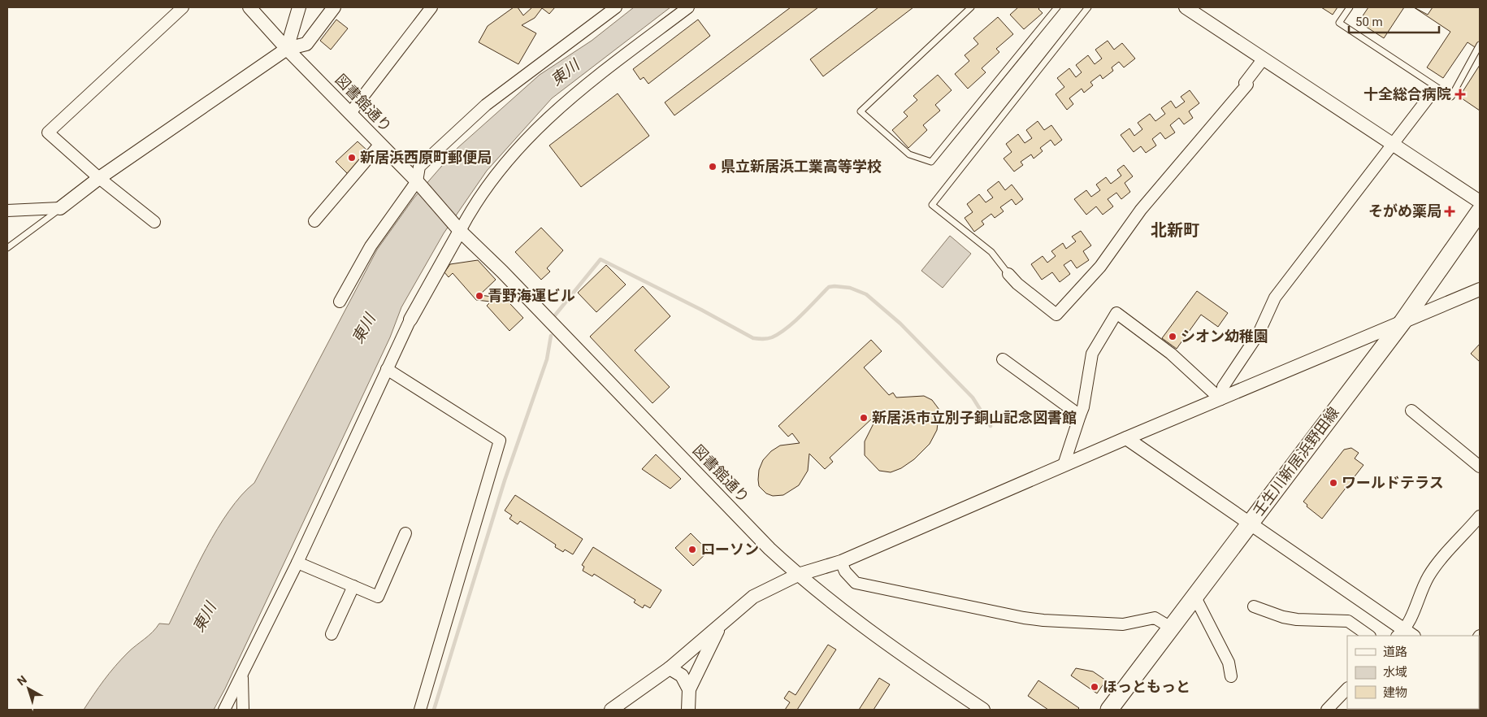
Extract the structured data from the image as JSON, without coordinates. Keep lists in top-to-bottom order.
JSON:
{
  "streets": {
    "main road": ["壬生川新居浜野田線"],
    "street": ["図書館通り"]
  },
  "districts": ["北新町"],
  "water": ["東川"],
  "places": {
    "health": ["十全総合病院", "そがめ薬局"],
    "other": [
      "新居浜西原町郵便局",
      "県立新居浜工業高等学校",
      "青野海運ビル",
      "シオン幼稚園",
      "新居浜市立別子銅山記念図書館",
      "ワールドテラス",
      "ローソン",
      "ほっともっと"
    ]
  },
  "legend": ["道路", "水域", "建物"],
  "scale_bar": "50 m",
  "north": "top left"
}
